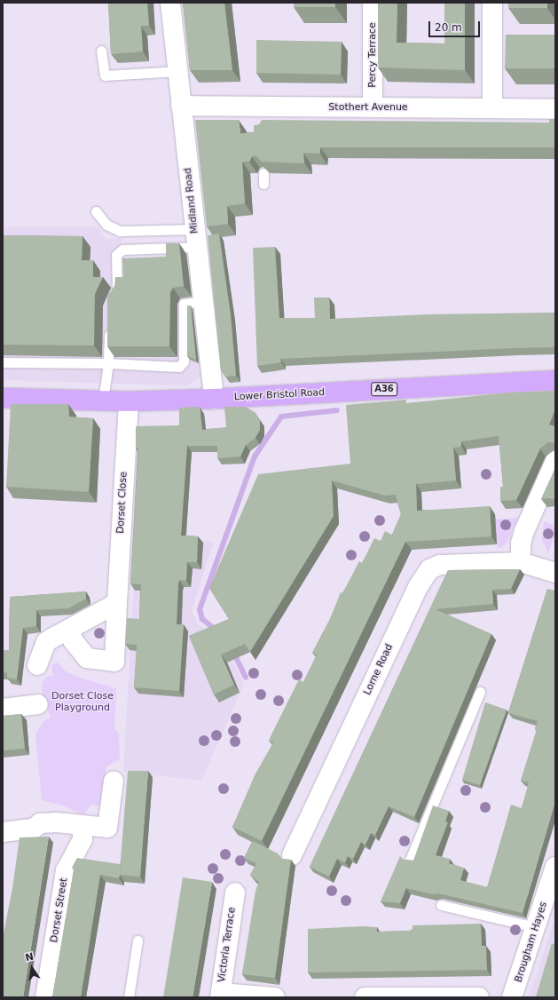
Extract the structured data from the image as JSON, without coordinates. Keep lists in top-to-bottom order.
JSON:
{
  "streets": {
    "highway": ["A36", "Lower Bristol Road"],
    "street": [
      "Percy Terrace",
      "Stothert Avenue",
      "Midland Road",
      "Dorset Close",
      "Lorne Road",
      "Dorset Street",
      "Brougham Hayes",
      "Victoria Terrace"
    ]
  },
  "crossings": [
    ["Percy Terrace", "Stothert Avenue"],
    ["Stothert Avenue", "Midland Road"],
    ["Midland Road", "Lower Bristol Road"],
    ["Lower Bristol Road", "Dorset Close"]
  ],
  "parks": ["Dorset Close Playground"],
  "scale_bar": "20 m",
  "north": "top"
}
